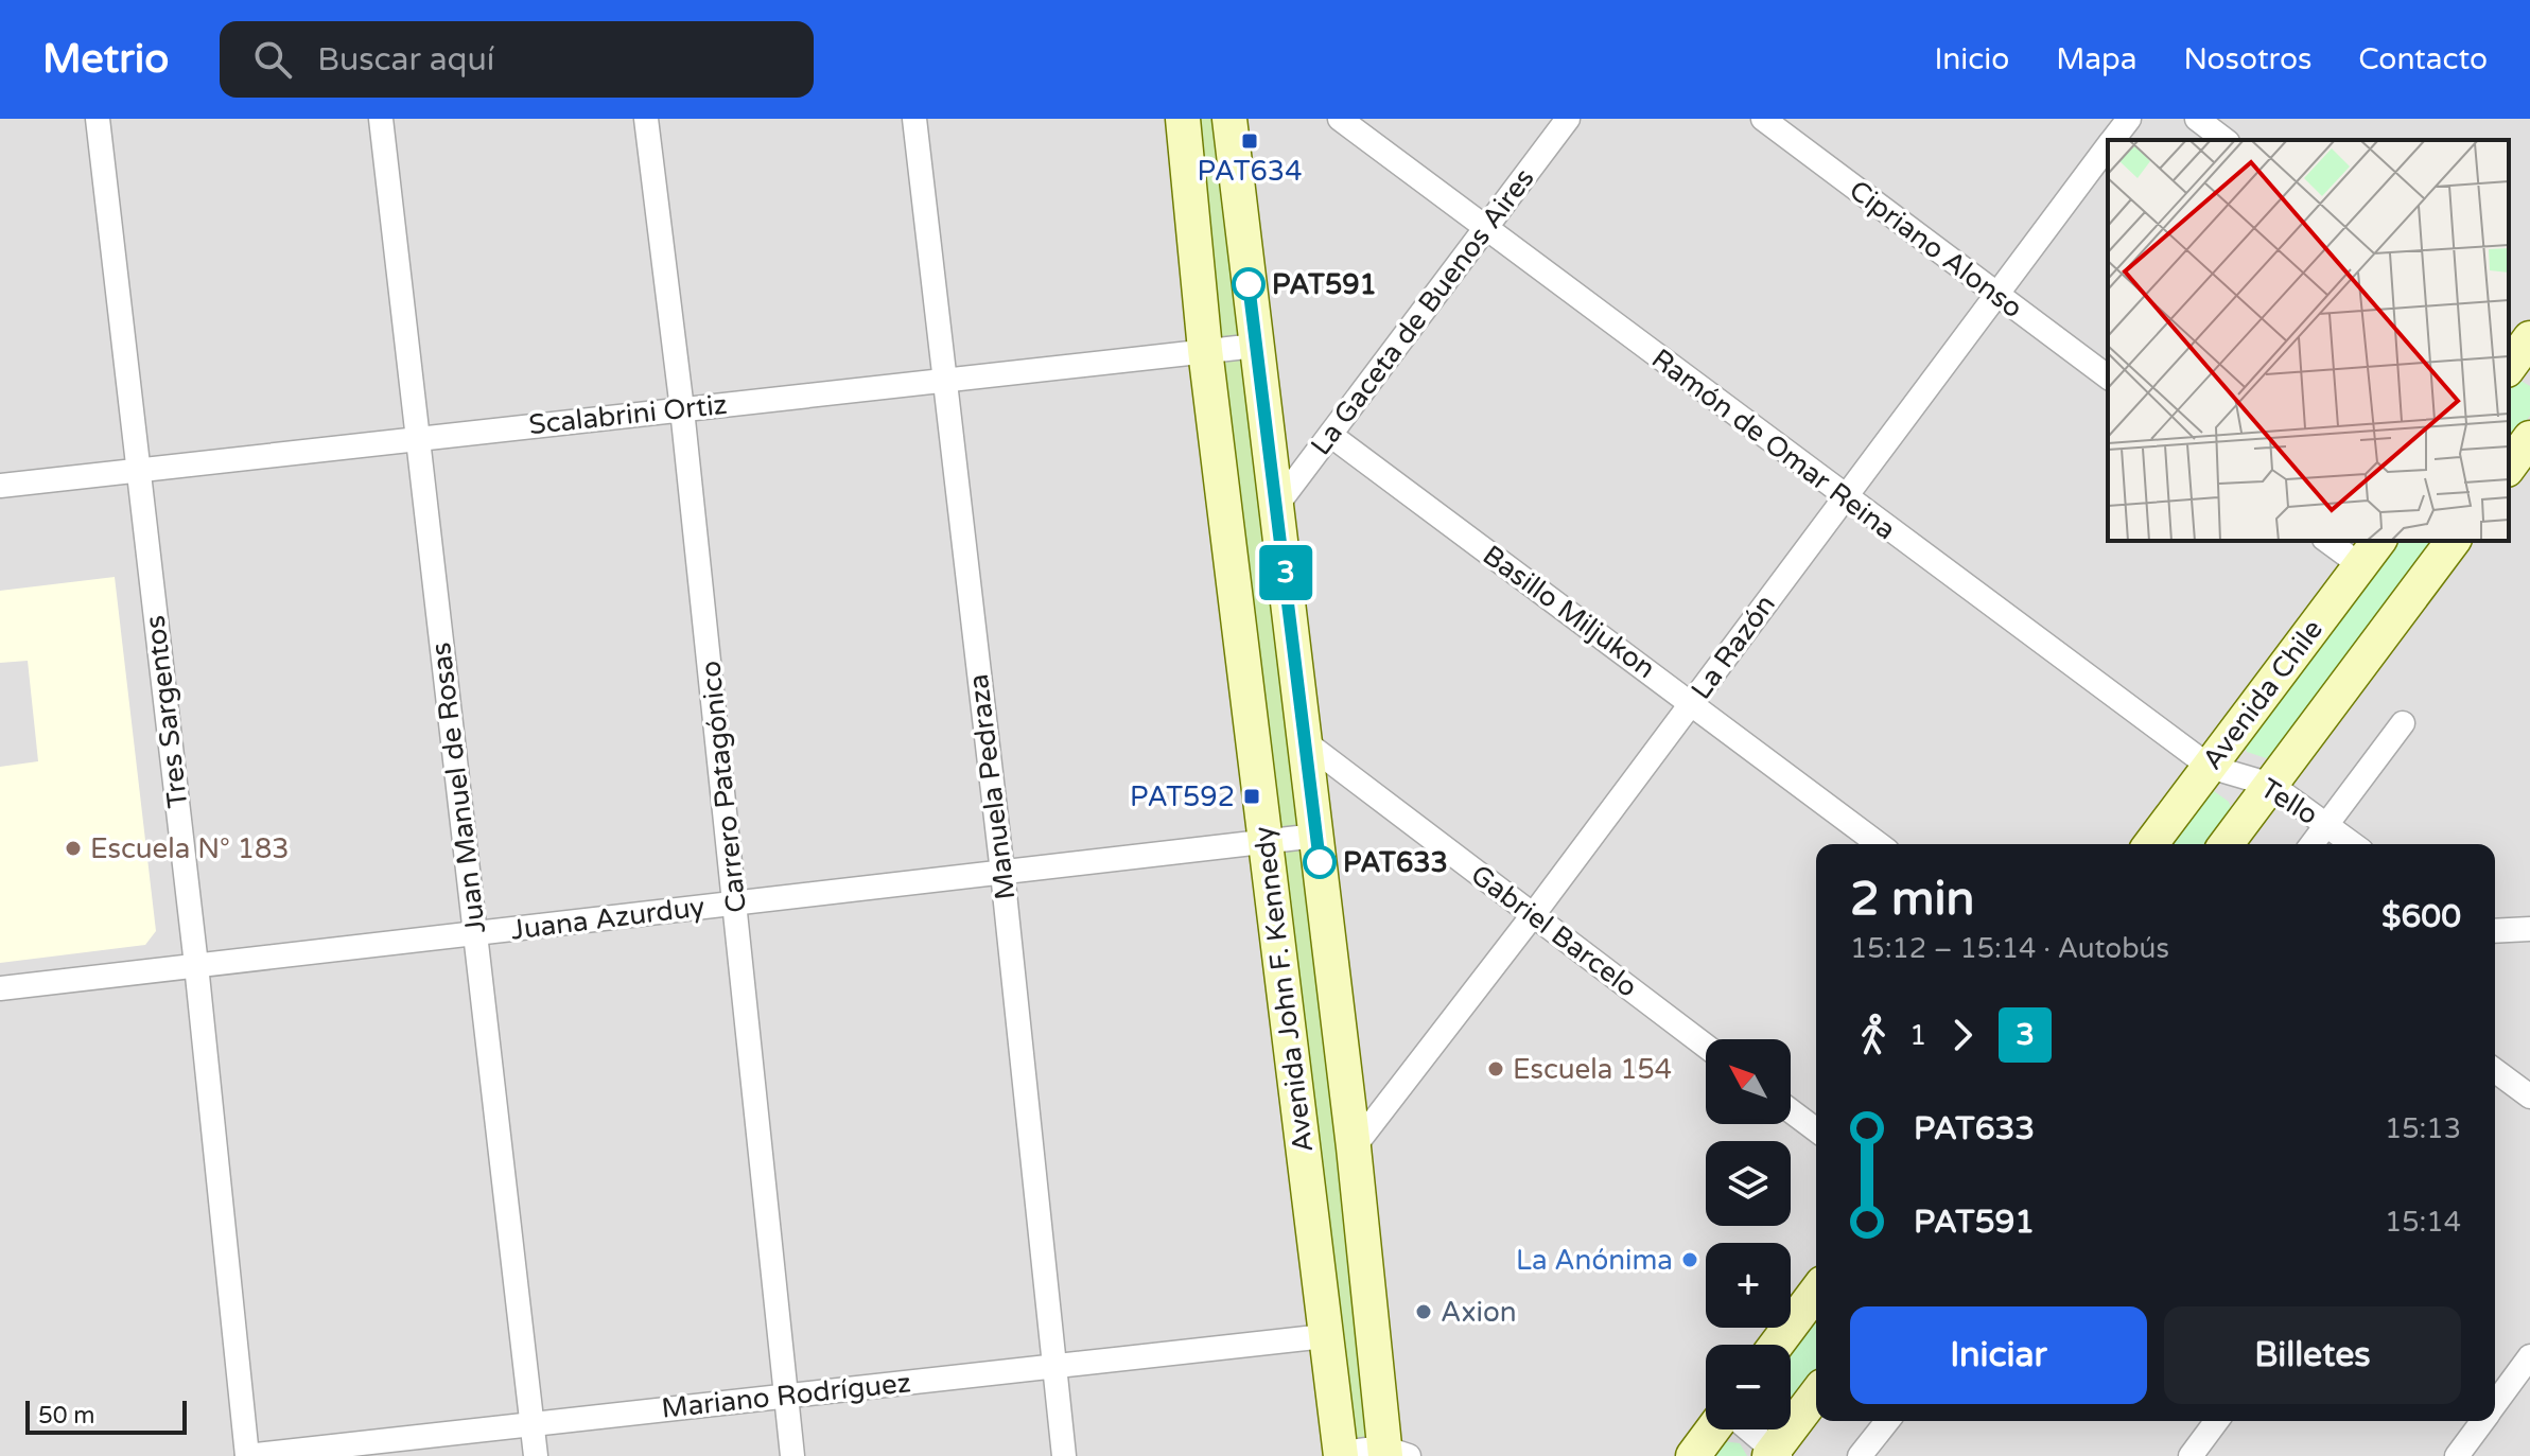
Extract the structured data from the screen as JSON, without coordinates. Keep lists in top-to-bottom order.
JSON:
{
  "streets": {
    "main road": ["Avenida Chile", "Avenida John F. Kennedy"],
    "street": [
      "Cipriano Alonso",
      "La Gaceta de Buenos Aires",
      "Scalabrini Ortiz",
      "Ramón de Omar Reina",
      "Basillo Miljukon",
      "La Razón",
      "Tres Sargentos",
      "Carrero Patagónico",
      "Manuela Pedraza",
      "Juan Manuel de Rosas",
      "Tello",
      "Juana Azurduy",
      "Gabriel Barcelo",
      "Mariano Rodríguez"
    ]
  },
  "crossings": [
    ["Cipriano Alonso", "La Razón"],
    ["La Gaceta de Buenos Aires", "Ramón de Omar Reina"],
    ["La Gaceta de Buenos Aires", "Basillo Miljukon"],
    ["La Gaceta de Buenos Aires", "Avenida John F. Kennedy"],
    ["Scalabrini Ortiz", "Tres Sargentos"],
    ["Scalabrini Ortiz", "Carrero Patagónico"],
    ["Scalabrini Ortiz", "Manuela Pedraza"],
    ["Scalabrini Ortiz", "Juan Manuel de Rosas"],
    ["Scalabrini Ortiz", "Avenida John F. Kennedy"],
    ["Ramón de Omar Reina", "La Razón"],
    ["Ramón de Omar Reina", "Avenida Chile"],
    ["Ramón de Omar Reina", "Tello"],
    ["Basillo Miljukon", "La Razón"],
    ["La Razón", "Gabriel Barcelo"],
    ["La Razón", "Avenida John F. Kennedy"],
    ["Avenida Chile", "Tello"],
    ["Tres Sargentos", "Juana Azurduy"],
    ["Tres Sargentos", "Mariano Rodríguez"],
    ["Carrero Patagónico", "Juana Azurduy"],
    ["Carrero Patagónico", "Mariano Rodríguez"],
    ["Manuela Pedraza", "Juana Azurduy"],
    ["Manuela Pedraza", "Mariano Rodríguez"],
    ["Juan Manuel de Rosas", "Juana Azurduy"],
    ["Juan Manuel de Rosas", "Mariano Rodríguez"],
    ["Juana Azurduy", "Avenida John F. Kennedy"],
    ["Gabriel Barcelo", "Avenida John F. Kennedy"],
    ["Avenida John F. Kennedy", "Mariano Rodríguez"]
  ],
  "places": {
    "transit": ["PAT634", "PAT592"],
    "other": [
      "PAT591",
      "Escuela N° 183",
      "PAT633",
      "Escuela 154",
      "La Anónima",
      "Axion"
    ]
  },
  "lines": ["bus line 3"],
  "scale_bar": "50 m",
  "north": "top left",
  "page": {
    "header": "Metrio",
    "search": "Buscar aquí",
    "nav": [
      "Inicio",
      "Mapa",
      "Nosotros",
      "Contacto"
    ],
    "on_map": "3",
    "heading": ["2 min", "15:12 – 15:14 · Autobús", "$600"],
    "legs": ["1", "3"],
    "map_buttons": ["+", "−"],
    "list": [
      {
        "name": "PAT633",
        "value": "15:13"
      },
      {
        "name": "PAT591",
        "value": "15:14"
      }
    ],
    "buttons": ["Iniciar", "Billetes"],
    "scale": "50 m"
  }
}
